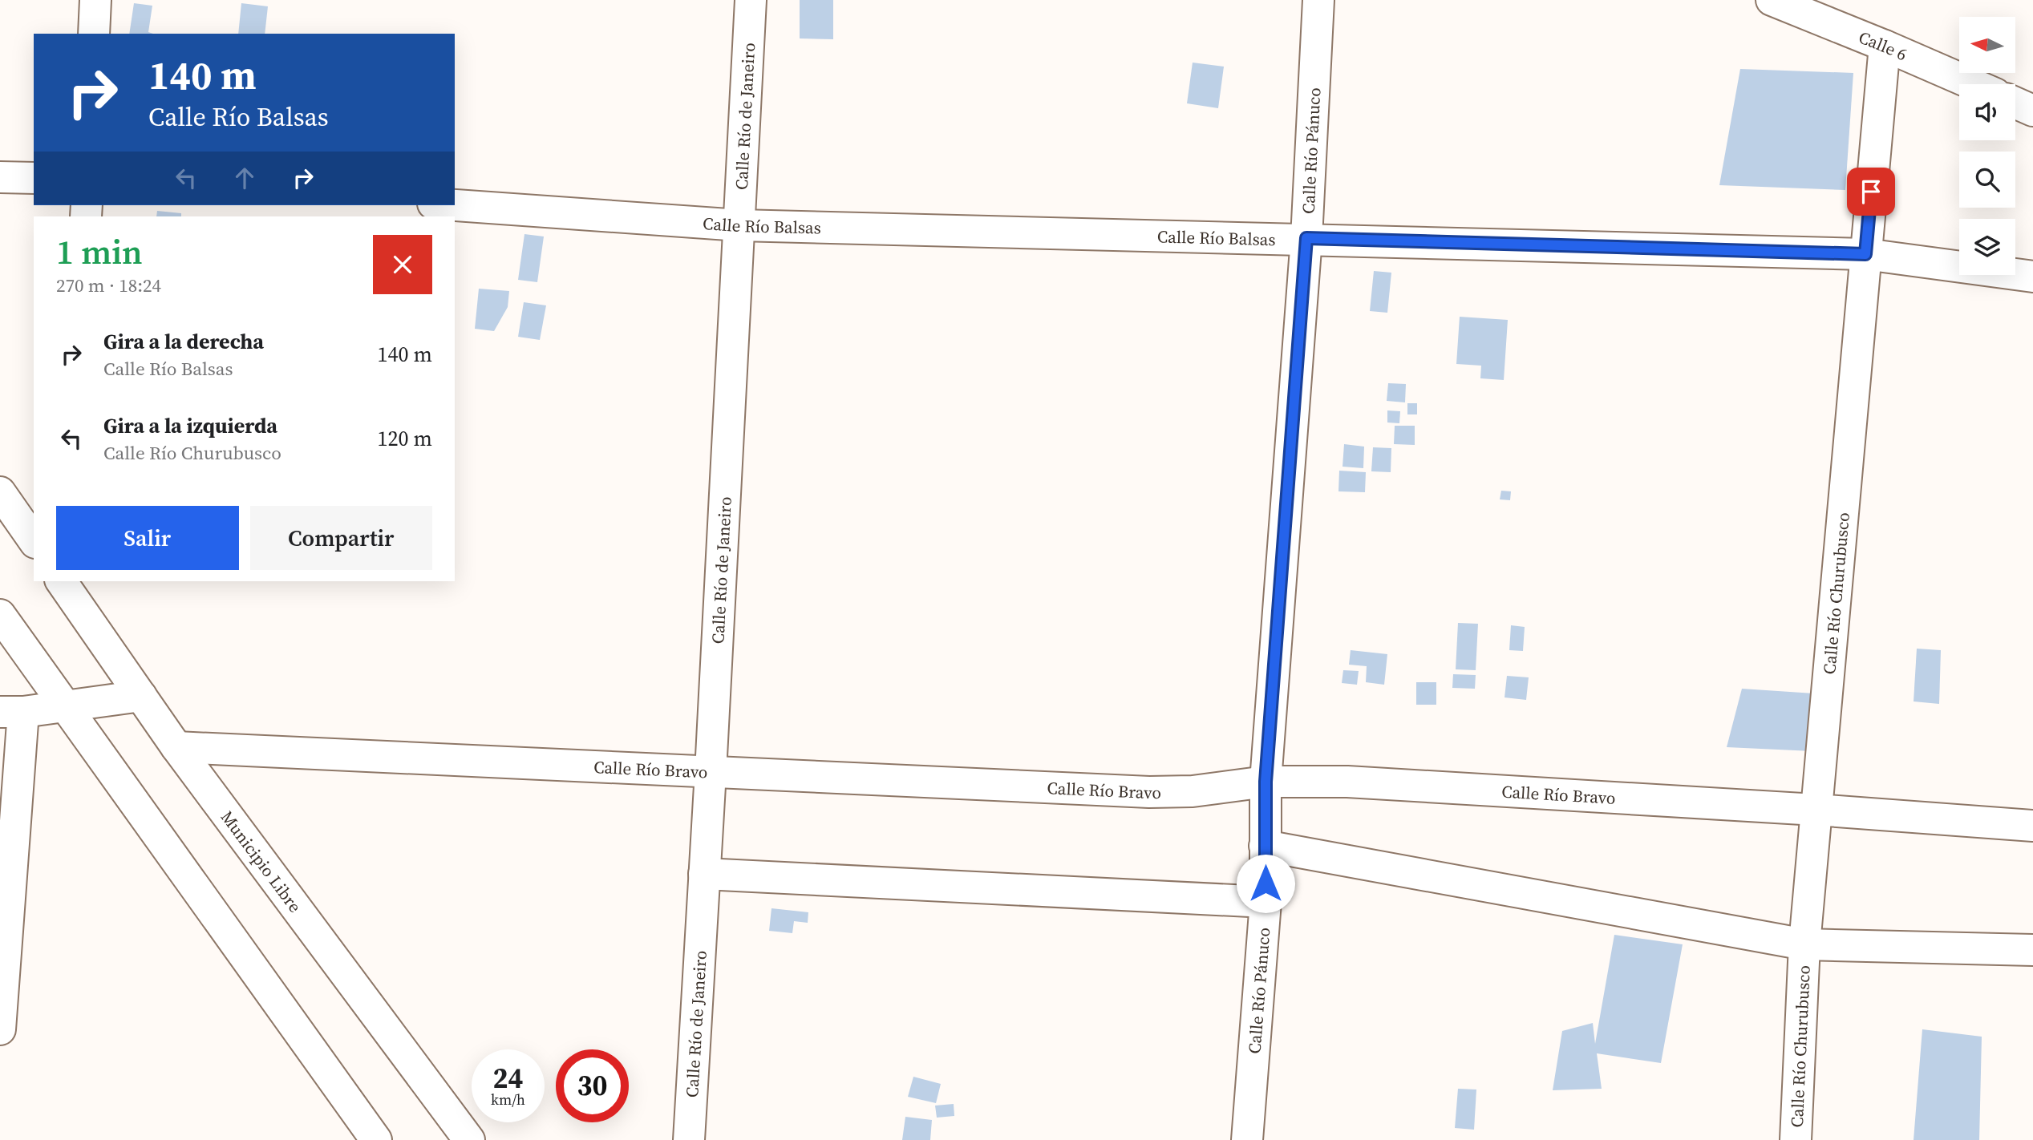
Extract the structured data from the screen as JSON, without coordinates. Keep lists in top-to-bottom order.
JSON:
{
  "streets": {
    "street": [
      "Calle 6",
      "Calle Río de Janeiro",
      "Calle Río Pánuco",
      "Calle Río Balsas",
      "Calle Río Churubusco",
      "Calle Río Bravo",
      "Municipio Libre"
    ]
  },
  "crossings": [
    ["Calle 6", "Calle Río Churubusco"],
    ["Calle Río de Janeiro", "Calle Río Balsas"],
    ["Calle Río de Janeiro", "Calle Río Bravo"],
    ["Calle Río Pánuco", "Calle Río Balsas"],
    ["Calle Río Pánuco", "Calle Río Bravo"],
    ["Calle Río Balsas", "Calle Río Churubusco"],
    ["Calle Río Churubusco", "Calle Río Bravo"],
    ["Calle Río Bravo", "Municipio Libre"]
  ],
  "north": "left",
  "page": {
    "turn": ["140 m", "Calle Río Balsas"],
    "heading": ["1 min", "270 m · 18:24"],
    "list": [
      {
        "name": "Gira a la derecha",
        "note": "Calle Río Balsas",
        "value": "140 m"
      },
      {
        "name": "Gira a la izquierda",
        "note": "Calle Río Churubusco",
        "value": "120 m"
      }
    ],
    "buttons": ["Salir", "Compartir"],
    "speed": "24 km/h",
    "limit": "30"
  }
}
